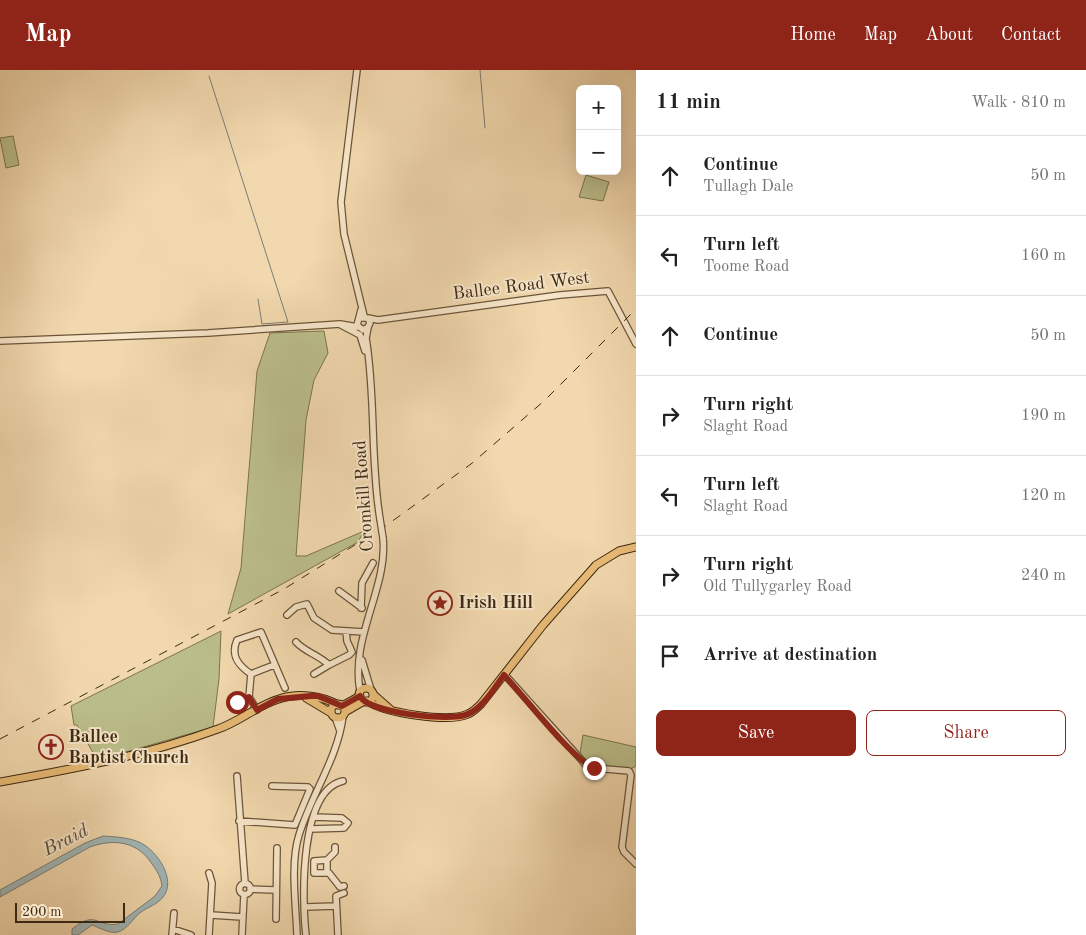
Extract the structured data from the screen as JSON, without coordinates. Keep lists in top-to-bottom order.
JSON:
{
  "streets": {
    "street": ["Ballee Road West", "Cromkill Road"]
  },
  "crossings": [
    ["Ballee Road West", "Cromkill Road"]
  ],
  "water": ["Braid"],
  "places": {
    "place": ["Irish Hill"],
    "church": ["Ballee Baptist Church"]
  },
  "scale_bar": "200 m",
  "page": {
    "header": "Map",
    "nav": [
      "Home",
      "Map",
      "About",
      "Contact"
    ],
    "heading": ["11 min", "Walk · 810 m"],
    "map_buttons": ["+", "−"],
    "list": [
      ["Continue", "Tullagh Dale", "50 m"],
      ["Turn left", "Toome Road", "160 m"],
      ["Continue", "50 m"],
      ["Turn right", "Slaght Road", "190 m"],
      ["Turn left", "Slaght Road", "120 m"],
      ["Turn right", "Old Tullygarley Road", "240 m"],
      "Arrive at destination"
    ],
    "buttons": ["Save", "Share"],
    "scale": "200 m"
  }
}
